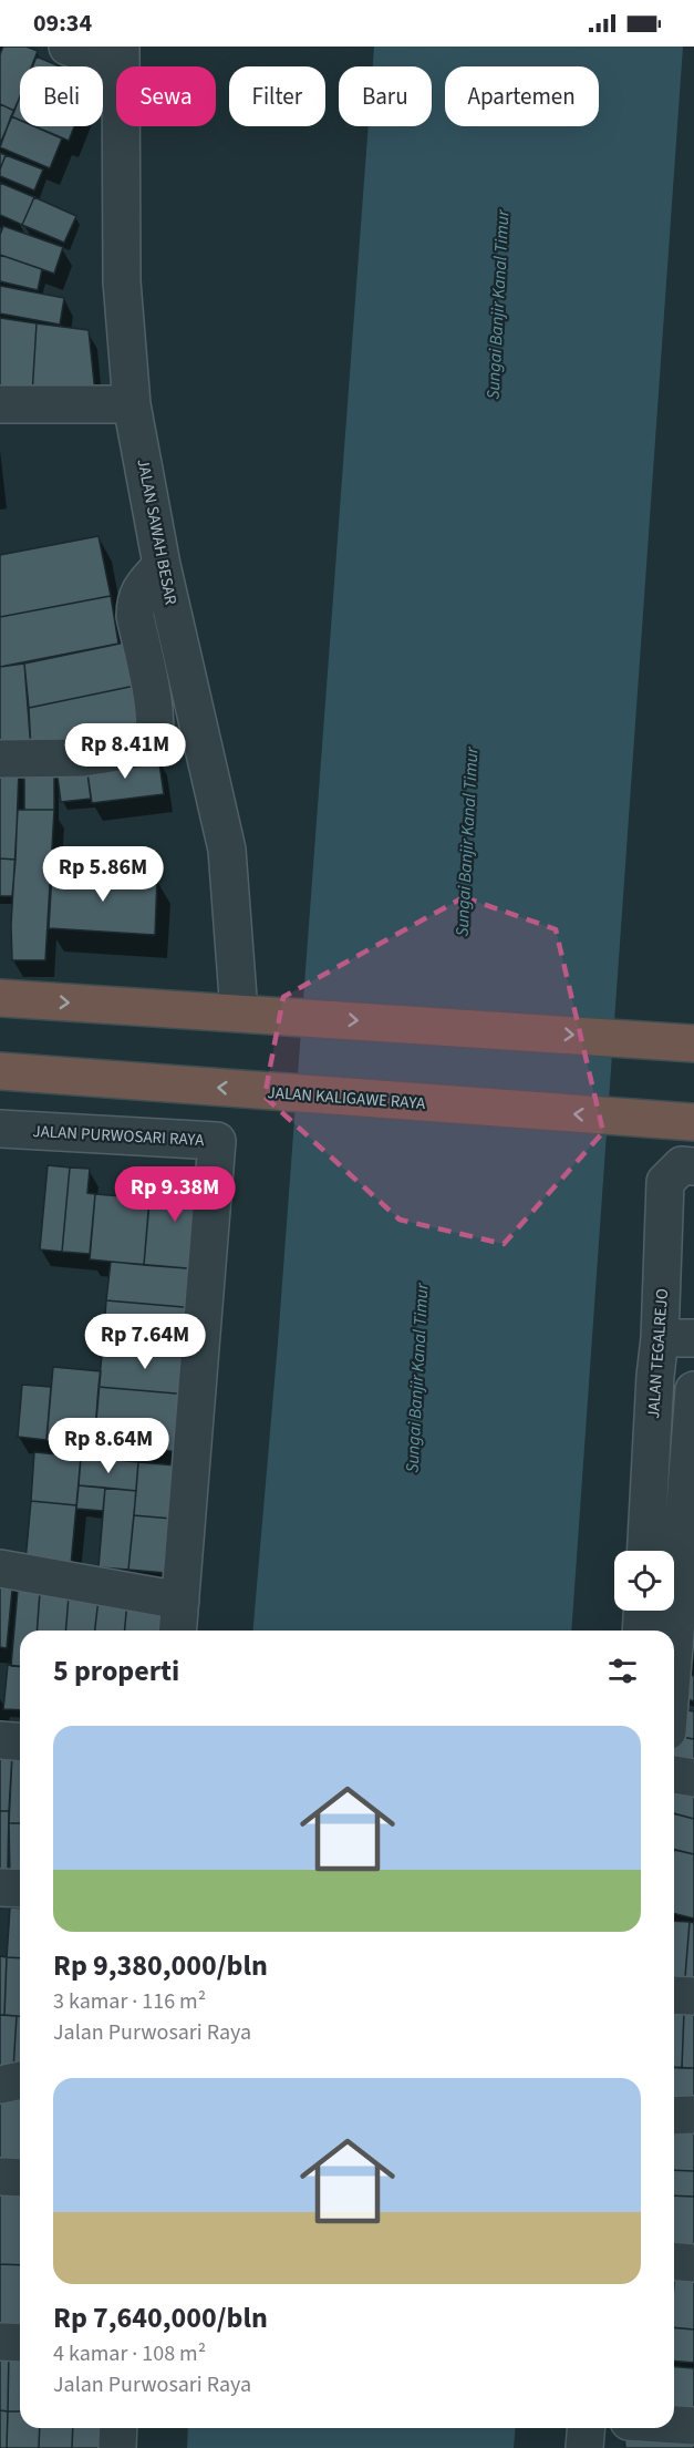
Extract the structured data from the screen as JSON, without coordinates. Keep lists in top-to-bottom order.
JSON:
{
  "streets": {
    "highway": ["JALAN KALIGAWE RAYA"],
    "street": ["JALAN SAWAH BESAR", "JALAN PURWOSARI RAYA", "JALAN TEGALREJO"]
  },
  "water": ["Sungai Banjir Kanal Timur"],
  "page": {
    "status": "09:34",
    "chip": [
      "Beli",
      "Sewa",
      "Filter",
      "Baru",
      "Apartemen"
    ],
    "price": [
      "Rp 8.41M",
      "Rp 5.86M",
      "Rp 9.38M",
      "Rp 7.64M",
      "Rp 8.64M"
    ],
    "heading": "5 properti",
    "list": [
      {
        "name": "Rp 9,380,000/bln",
        "note": "3 kamar · 116 m² · Jalan Purwosari Raya"
      },
      {
        "name": "Rp 7,640,000/bln",
        "note": "4 kamar · 108 m² · Jalan Purwosari Raya"
      }
    ]
  }
}
